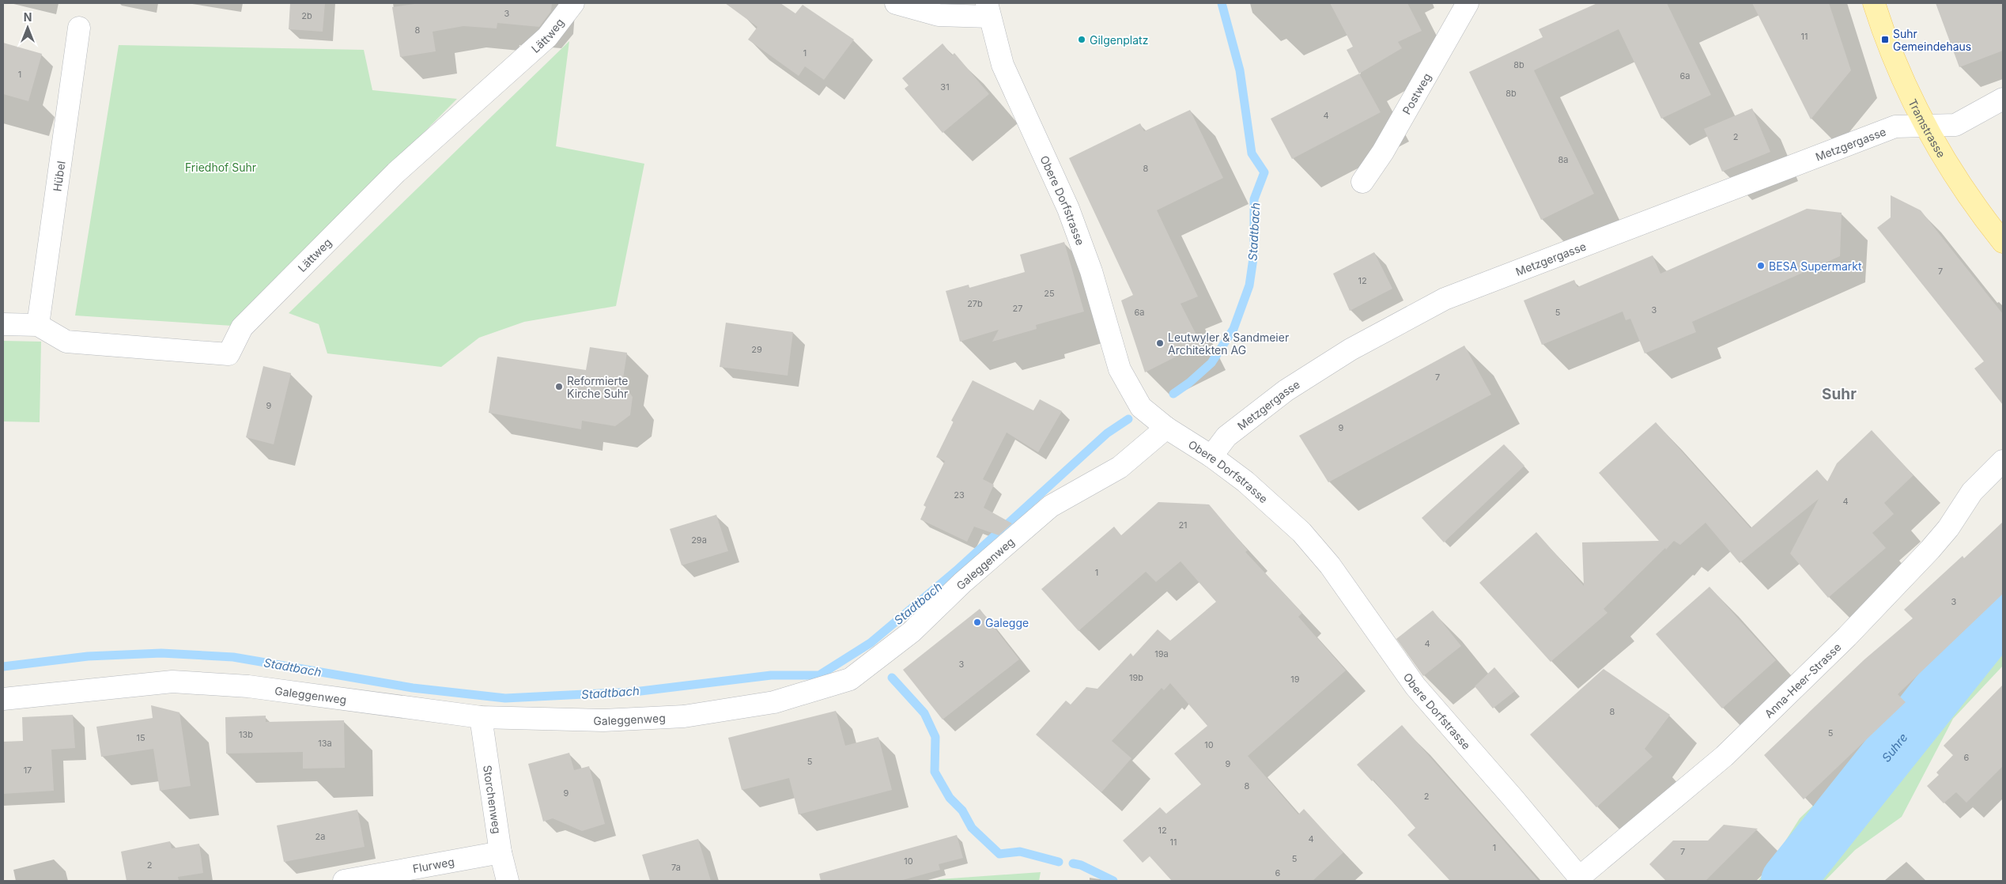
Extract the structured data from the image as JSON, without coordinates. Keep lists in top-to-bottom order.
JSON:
{
  "streets": {
    "main road": ["Tramstrasse"],
    "street": [
      "Lättweg",
      "Postweg",
      "Metzgergasse",
      "Hübel",
      "Obere Dorfstrasse",
      "Galeggenweg",
      "Anna-Heer-Strasse",
      "Storchenweg",
      "Flurweg"
    ]
  },
  "crossings": [
    ["Lättweg", "Hübel"],
    ["Tramstrasse", "Metzgergasse"],
    ["Metzgergasse", "Obere Dorfstrasse"],
    ["Obere Dorfstrasse", "Galeggenweg"],
    ["Obere Dorfstrasse", "Anna-Heer-Strasse"],
    ["Galeggenweg", "Storchenweg"],
    ["Storchenweg", "Flurweg"]
  ],
  "districts": ["Suhr"],
  "water": ["Stadtbach", "Suhre"],
  "parks": ["Friedhof Suhr"],
  "places": {
    "other": [
      "Gilgenplatz",
      "BESA Supermarkt",
      "Leutwyler & Sandmeier Architekten AG",
      "Reformierte Kirche Suhr",
      "Galegge"
    ],
    "transit": ["Suhr Gemeindehaus"]
  },
  "house_numbers": [
    "3",
    "2b",
    "8",
    "11",
    "1",
    "8b",
    "1",
    "6a",
    "31",
    "8b",
    "4",
    "2",
    "8a",
    "8",
    "7",
    "12",
    "25",
    "27b",
    "27",
    "3",
    "6a",
    "5",
    "29",
    "7",
    "9",
    "9",
    "23",
    "4",
    "21",
    "29a",
    "1",
    "3",
    "4",
    "19a",
    "3",
    "19b",
    "19",
    "8",
    "5",
    "13b",
    "15",
    "13a",
    "10",
    "6",
    "5",
    "9",
    "17",
    "8",
    "9",
    "2",
    "12",
    "2a",
    "4",
    "11",
    "1",
    "7",
    "5",
    "10",
    "2",
    "7a",
    "6"
  ],
  "north": "top"
}
